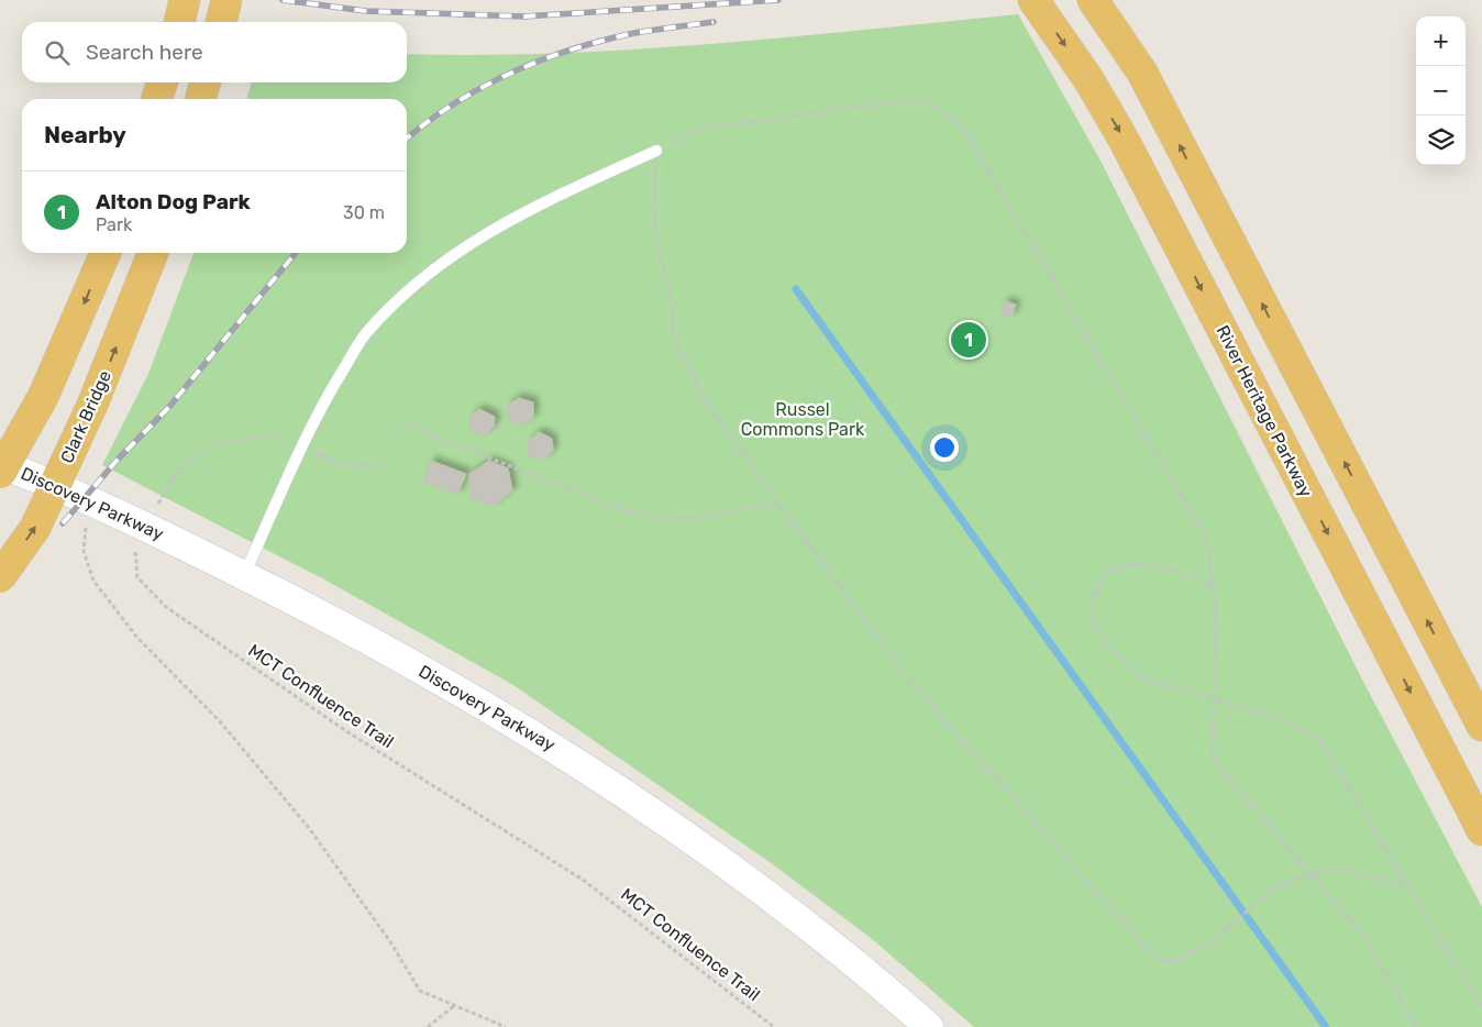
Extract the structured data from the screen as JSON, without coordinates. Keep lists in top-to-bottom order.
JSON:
{
  "streets": {
    "highway": ["River Heritage Parkway", "Clark Bridge"],
    "street": ["Discovery Parkway"],
    "path": ["MCT Confluence Trail"]
  },
  "crossings": [
    ["Discovery Parkway", "MCT Confluence Trail"]
  ],
  "parks": ["Russel Commons Park"],
  "page": {
    "map_buttons": ["+", "−"],
    "search": "Search here",
    "heading": "Nearby",
    "list": [
      {
        "mark": "1",
        "name": "Alton Dog Park",
        "note": "Park",
        "value": "30 m"
      }
    ],
    "pins": "1"
  }
}
